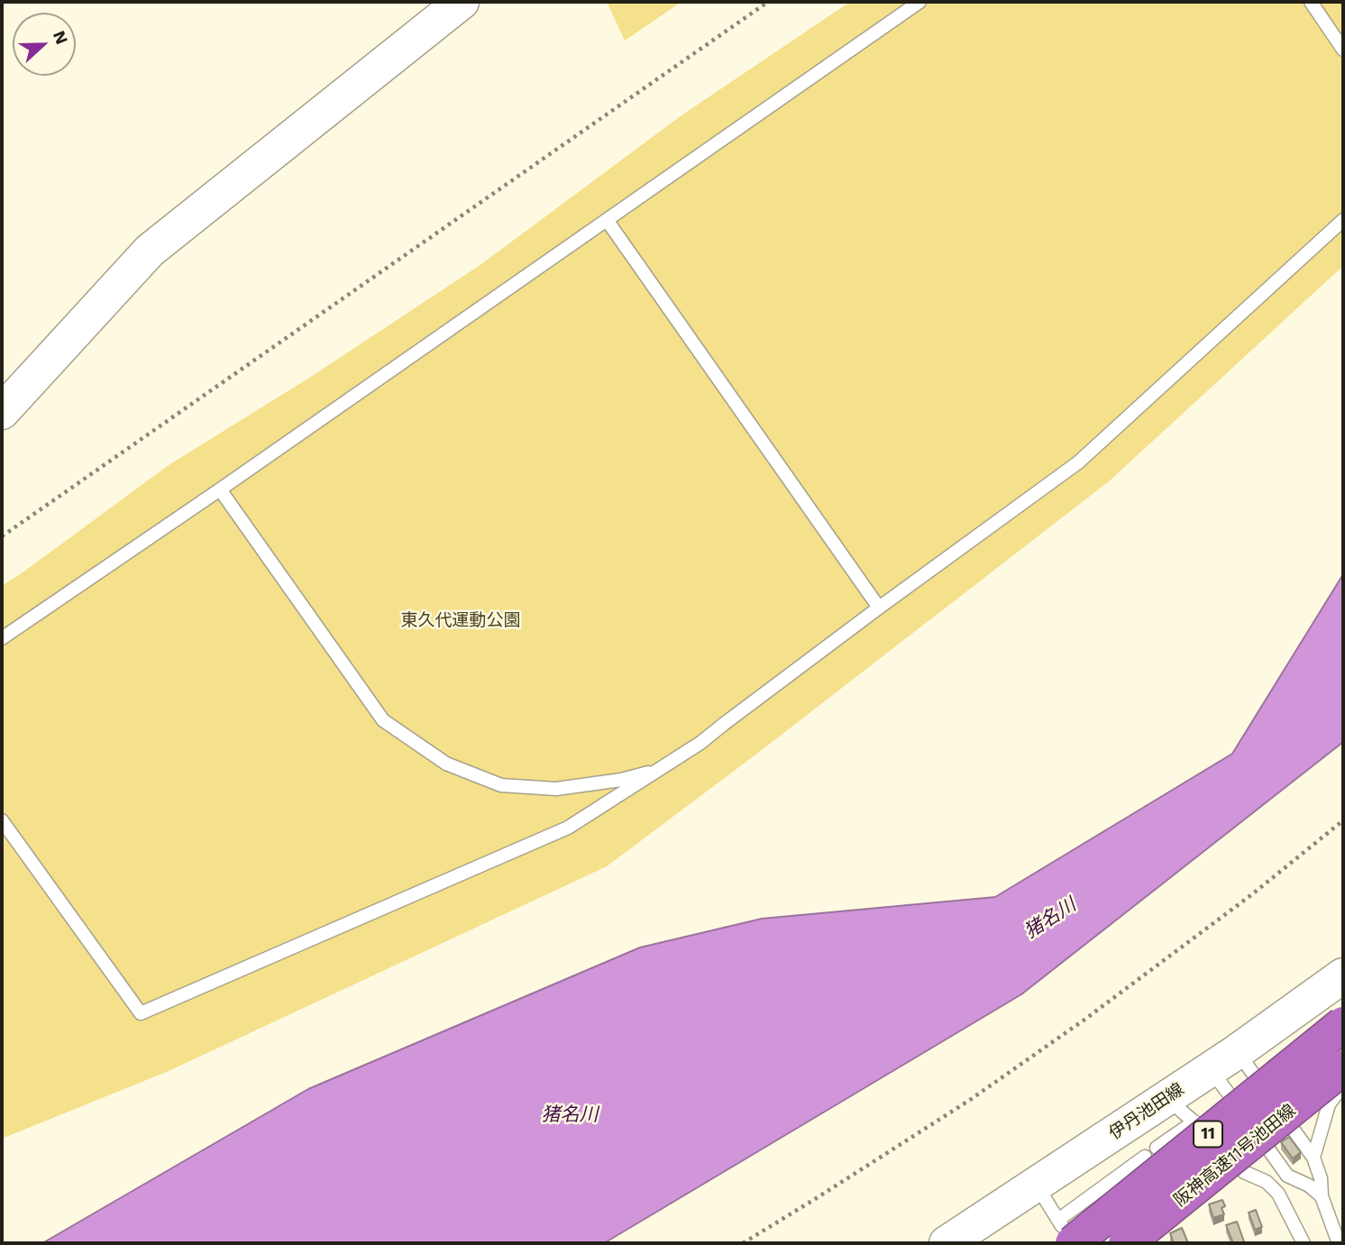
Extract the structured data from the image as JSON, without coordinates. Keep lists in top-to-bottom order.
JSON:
{
  "streets": {
    "highway": ["11", "阪神高速11号池田線"],
    "street": ["伊丹池田線"]
  },
  "water": ["猪名川"],
  "parks": ["東久代運動公園"],
  "north": "right"
}
